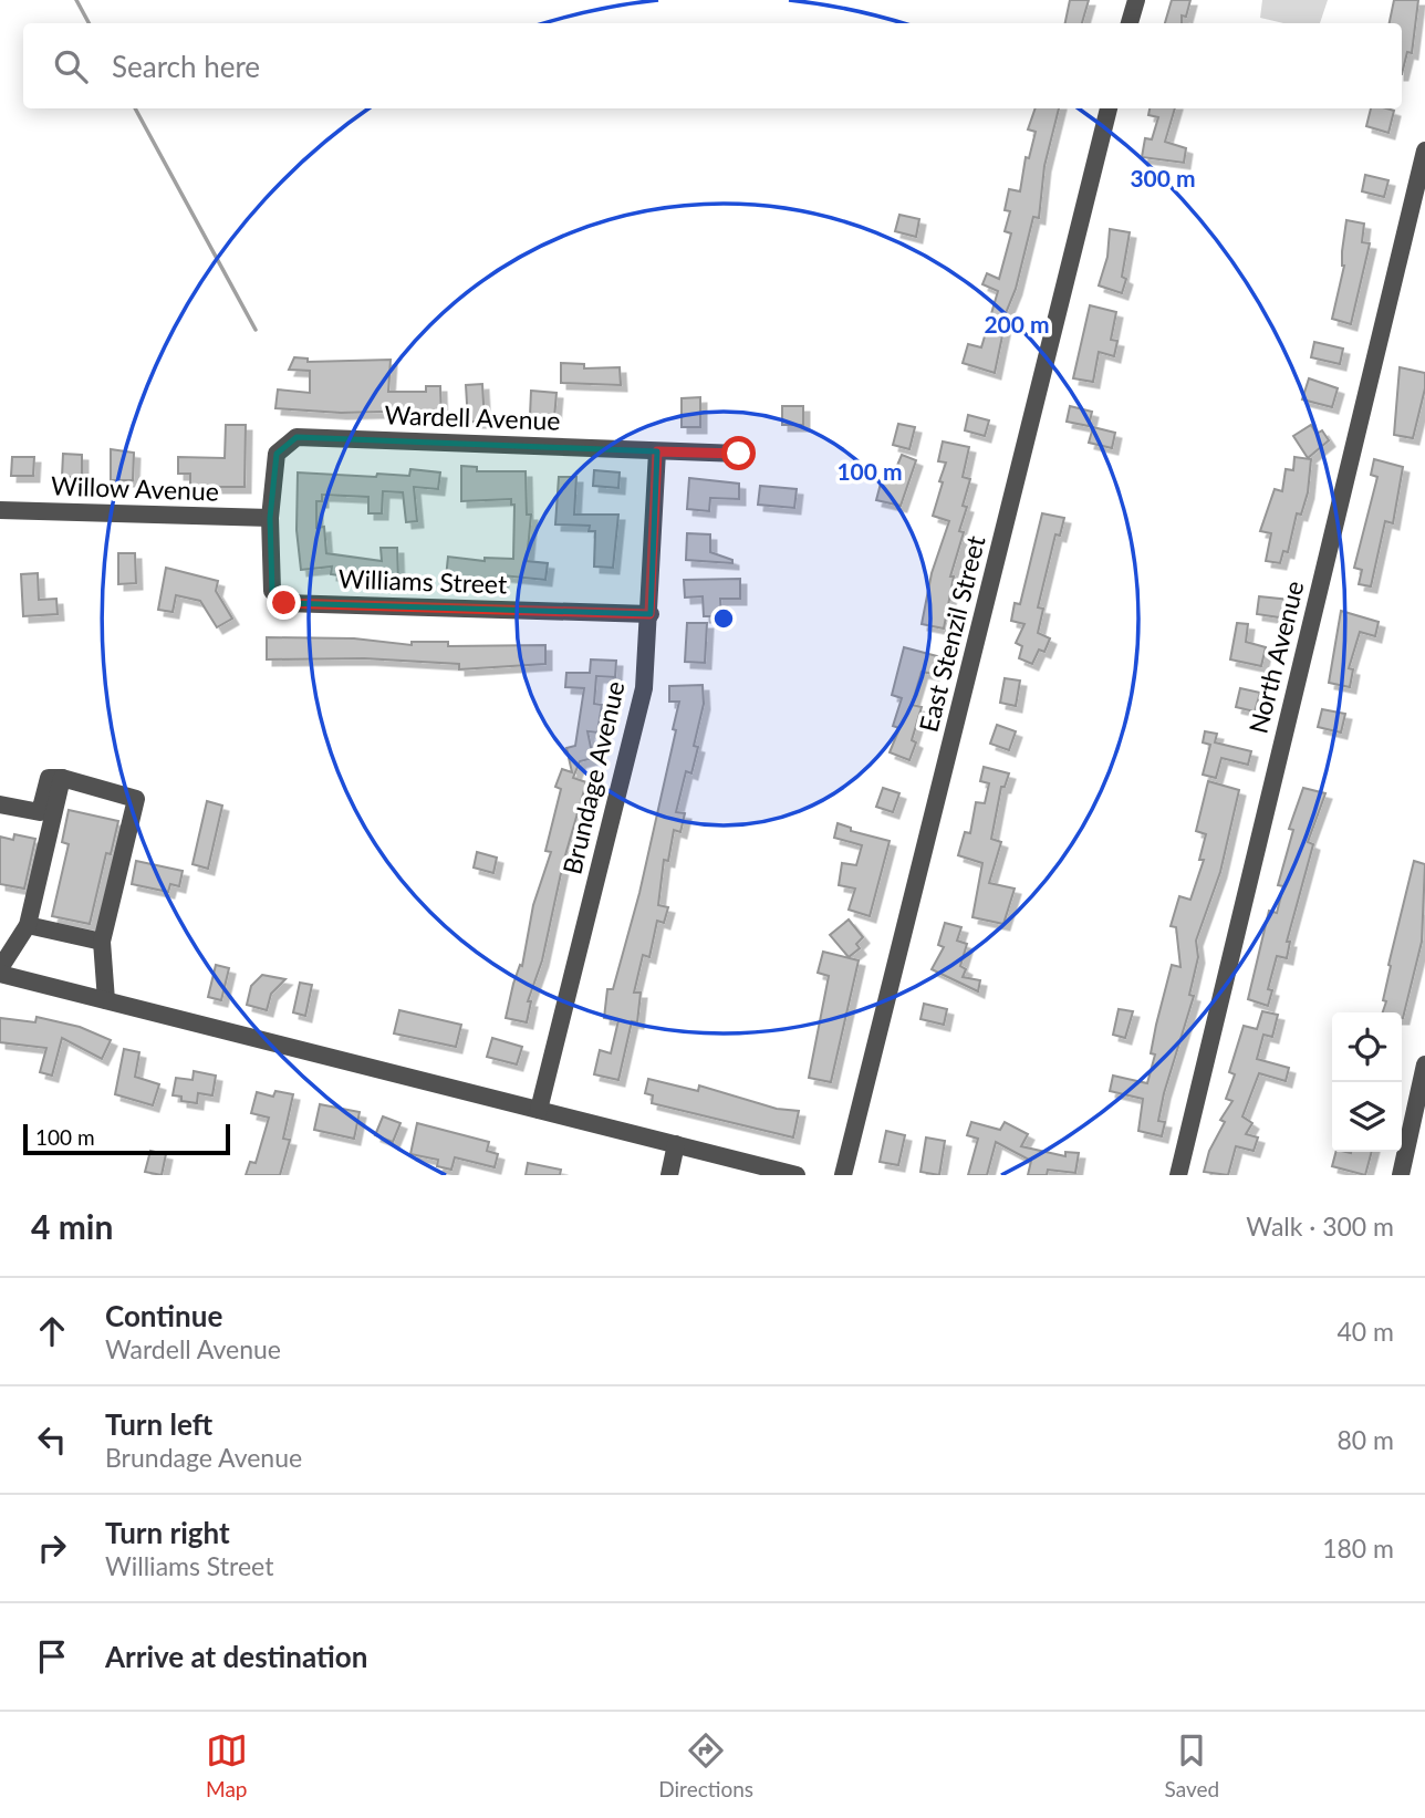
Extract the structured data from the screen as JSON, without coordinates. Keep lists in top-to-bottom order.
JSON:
{
  "streets": {
    "street": [
      "Wardell Avenue",
      "Willow Avenue",
      "Williams Street",
      "East Stenzil Street",
      "North Avenue",
      "Brundage Avenue"
    ]
  },
  "crossings": [
    ["Wardell Avenue", "Willow Avenue"],
    ["Wardell Avenue", "Williams Street"],
    ["Wardell Avenue", "Brundage Avenue"],
    ["Willow Avenue", "Williams Street"],
    ["Williams Street", "Brundage Avenue"]
  ],
  "scale_bar": "100 m",
  "page": {
    "search": "Search here",
    "scale": "100 m",
    "heading": ["4 min", "Walk · 300 m"],
    "list": [
      ["Continue", "Wardell Avenue", "40 m"],
      ["Turn left", "Brundage Avenue", "80 m"],
      ["Turn right", "Williams Street", "180 m"],
      "Arrive at destination"
    ],
    "nav": ["Map", "Directions", "Saved"]
  },
  "rings": ["300 m", "200 m", "100 m"]
}
